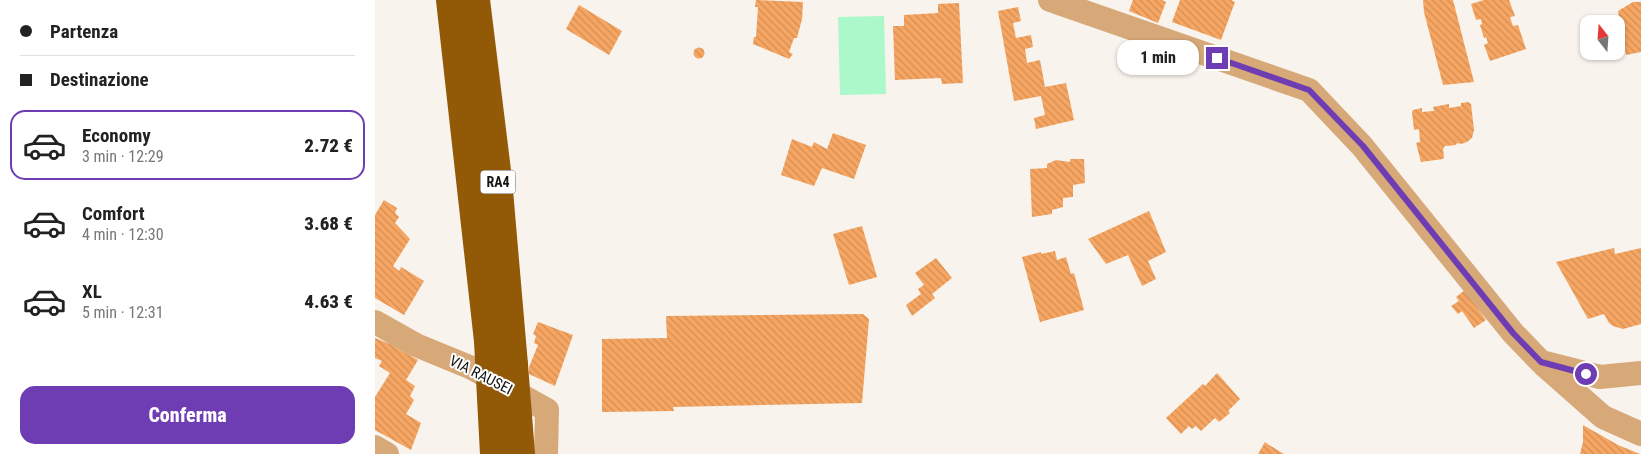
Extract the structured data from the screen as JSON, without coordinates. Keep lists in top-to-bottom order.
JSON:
{
  "streets": {
    "highway": ["RA4"],
    "street": ["VIA RAUSEI"]
  },
  "north": "top",
  "page": {
    "banner": ["Partenza", "Destinazione"],
    "bubble": "1 min",
    "list": [
      {
        "name": "Economy",
        "note": "3 min · 12:29",
        "value": "2.72 €"
      },
      {
        "name": "Comfort",
        "note": "4 min · 12:30",
        "value": "3.68 €"
      },
      {
        "name": "XL",
        "note": "5 min · 12:31",
        "value": "4.63 €"
      }
    ],
    "buttons": "Conferma"
  }
}
